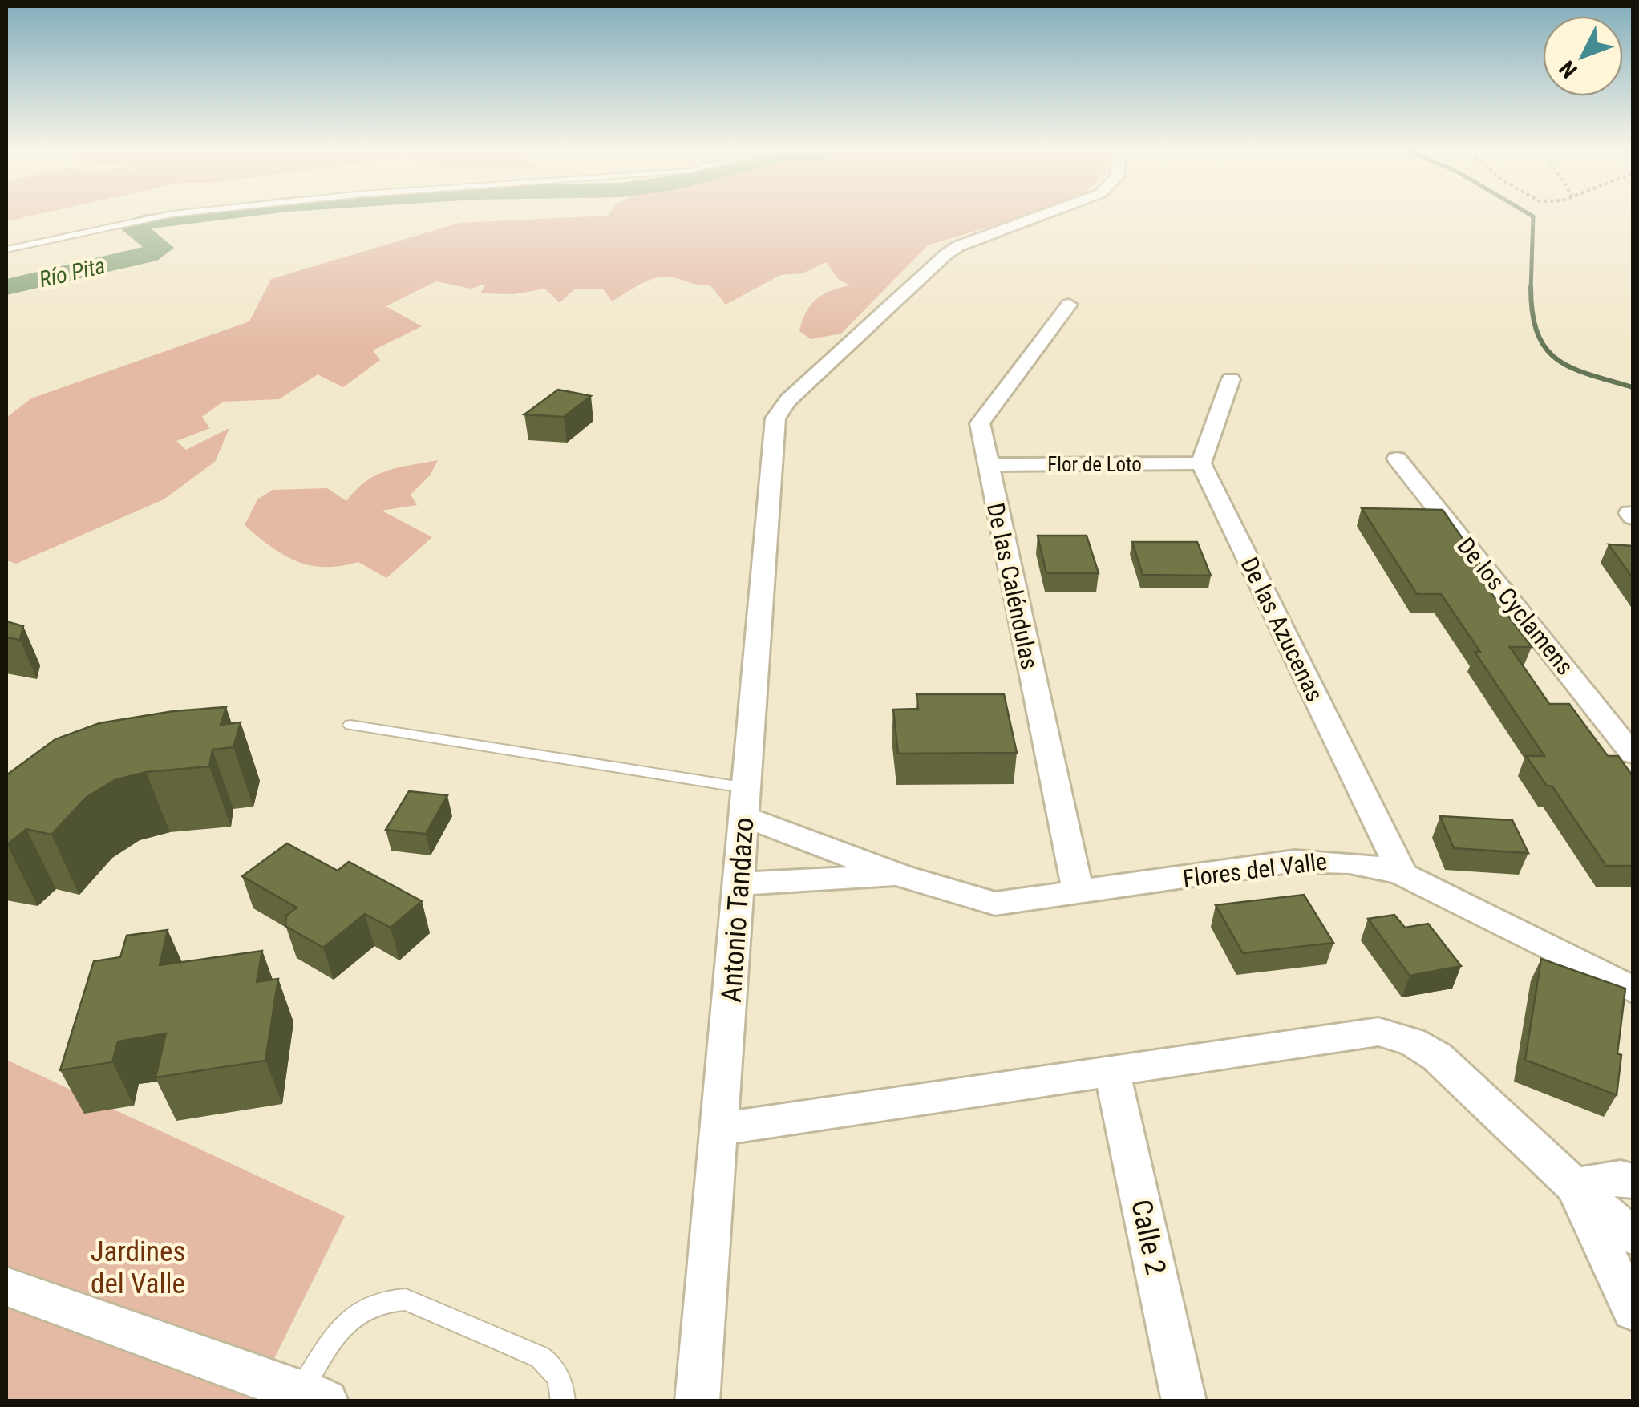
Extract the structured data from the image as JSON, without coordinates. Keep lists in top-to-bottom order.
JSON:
{
  "streets": {
    "street": [
      "Flor de Loto",
      "De las Caléndulas",
      "De los Cyclamens",
      "De las Azucenas",
      "Flores del Valle",
      "Antonio Tandazo",
      "Calle 2"
    ]
  },
  "crossings": [
    ["Flor de Loto", "De las Caléndulas"],
    ["Flor de Loto", "De las Azucenas"],
    ["De las Caléndulas", "Flores del Valle"],
    ["De las Azucenas", "Flores del Valle"],
    ["Flores del Valle", "Antonio Tandazo"]
  ],
  "water": ["Río Pita"],
  "parks": ["Jardines del Valle"],
  "north": "bottom left"
}
